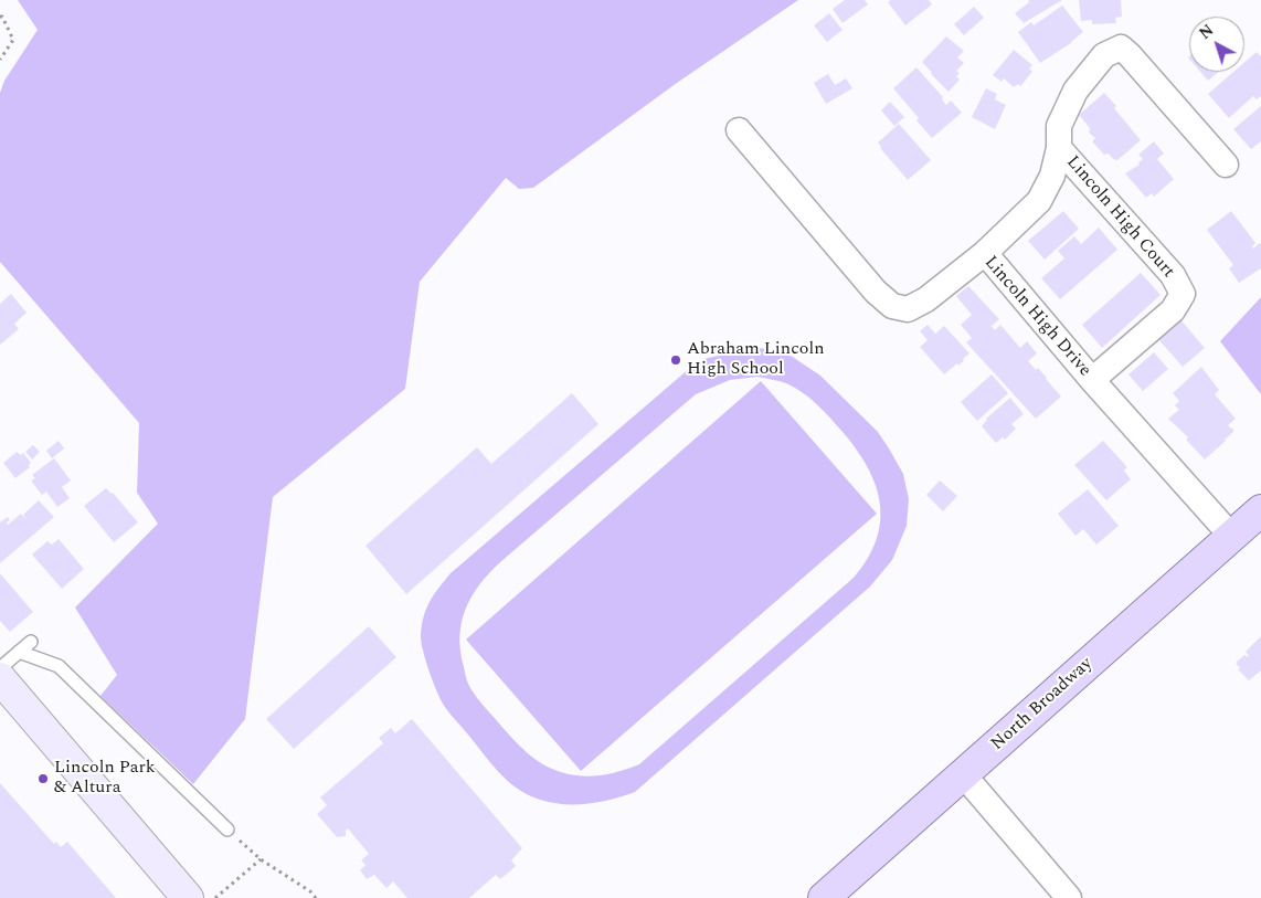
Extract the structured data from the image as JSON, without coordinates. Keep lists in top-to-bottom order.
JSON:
{
  "streets": {
    "main road": ["North Broadway"],
    "street": ["Lincoln High Court", "Lincoln High Drive"]
  },
  "crossings": [
    ["Lincoln High Court", "Lincoln High Drive"],
    ["Lincoln High Drive", "North Broadway"]
  ],
  "places": ["Abraham Lincoln High School", "Lincoln Park & Altura"],
  "north": "top left"
}
